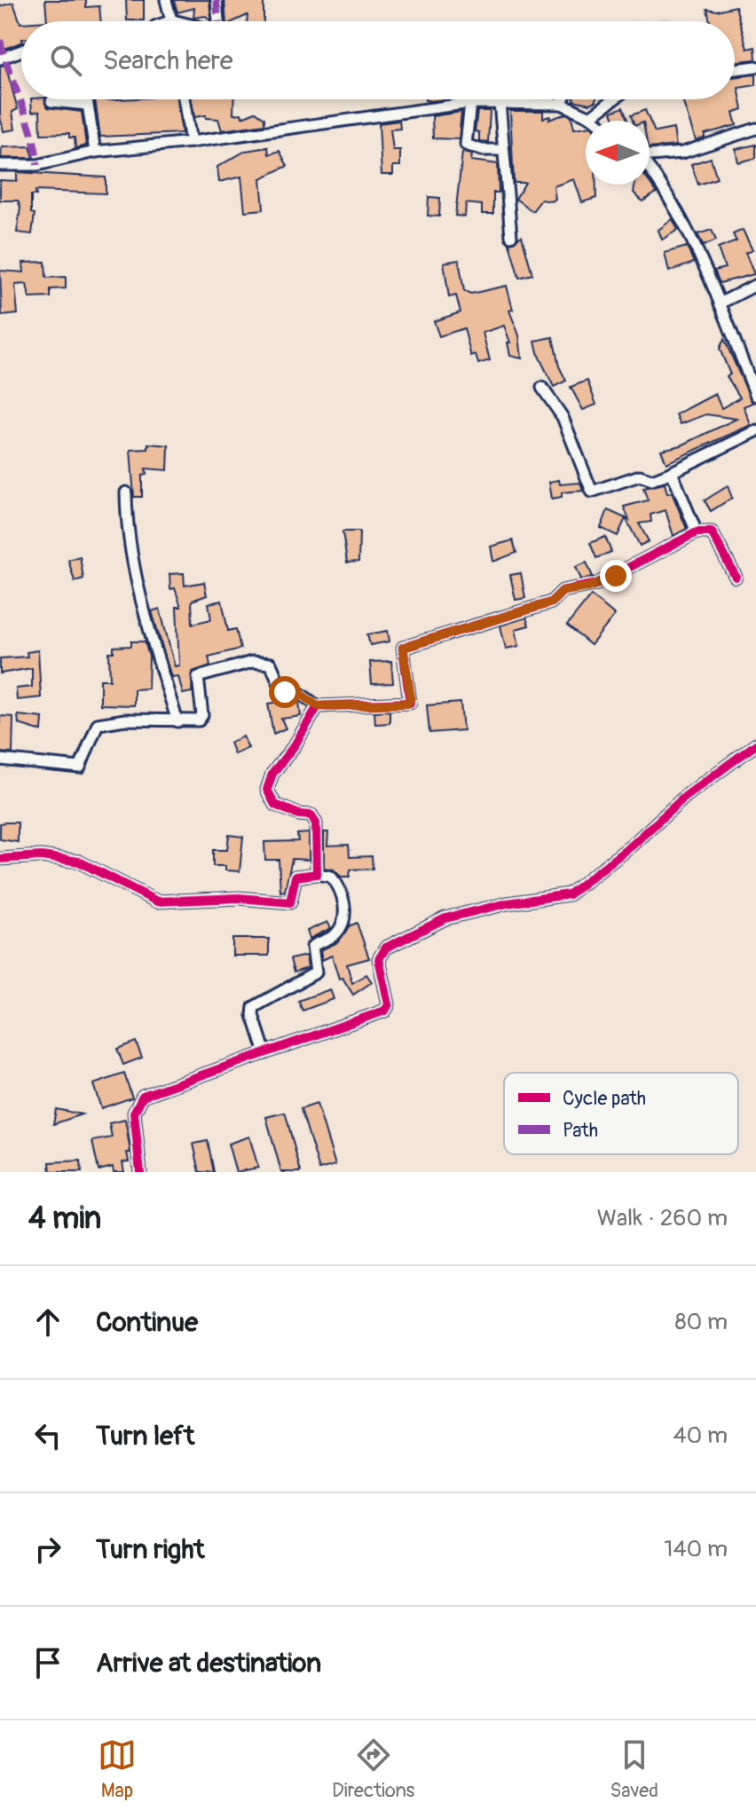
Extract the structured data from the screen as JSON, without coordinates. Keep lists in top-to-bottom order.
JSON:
{
  "legend": ["Cycle path", "Path"],
  "north": "left",
  "page": {
    "search": "Search here",
    "heading": ["4 min", "Walk · 260 m"],
    "list": [
      ["Continue", "80 m"],
      ["Turn left", "40 m"],
      ["Turn right", "140 m"],
      "Arrive at destination"
    ],
    "nav": ["Map", "Directions", "Saved"]
  }
}
